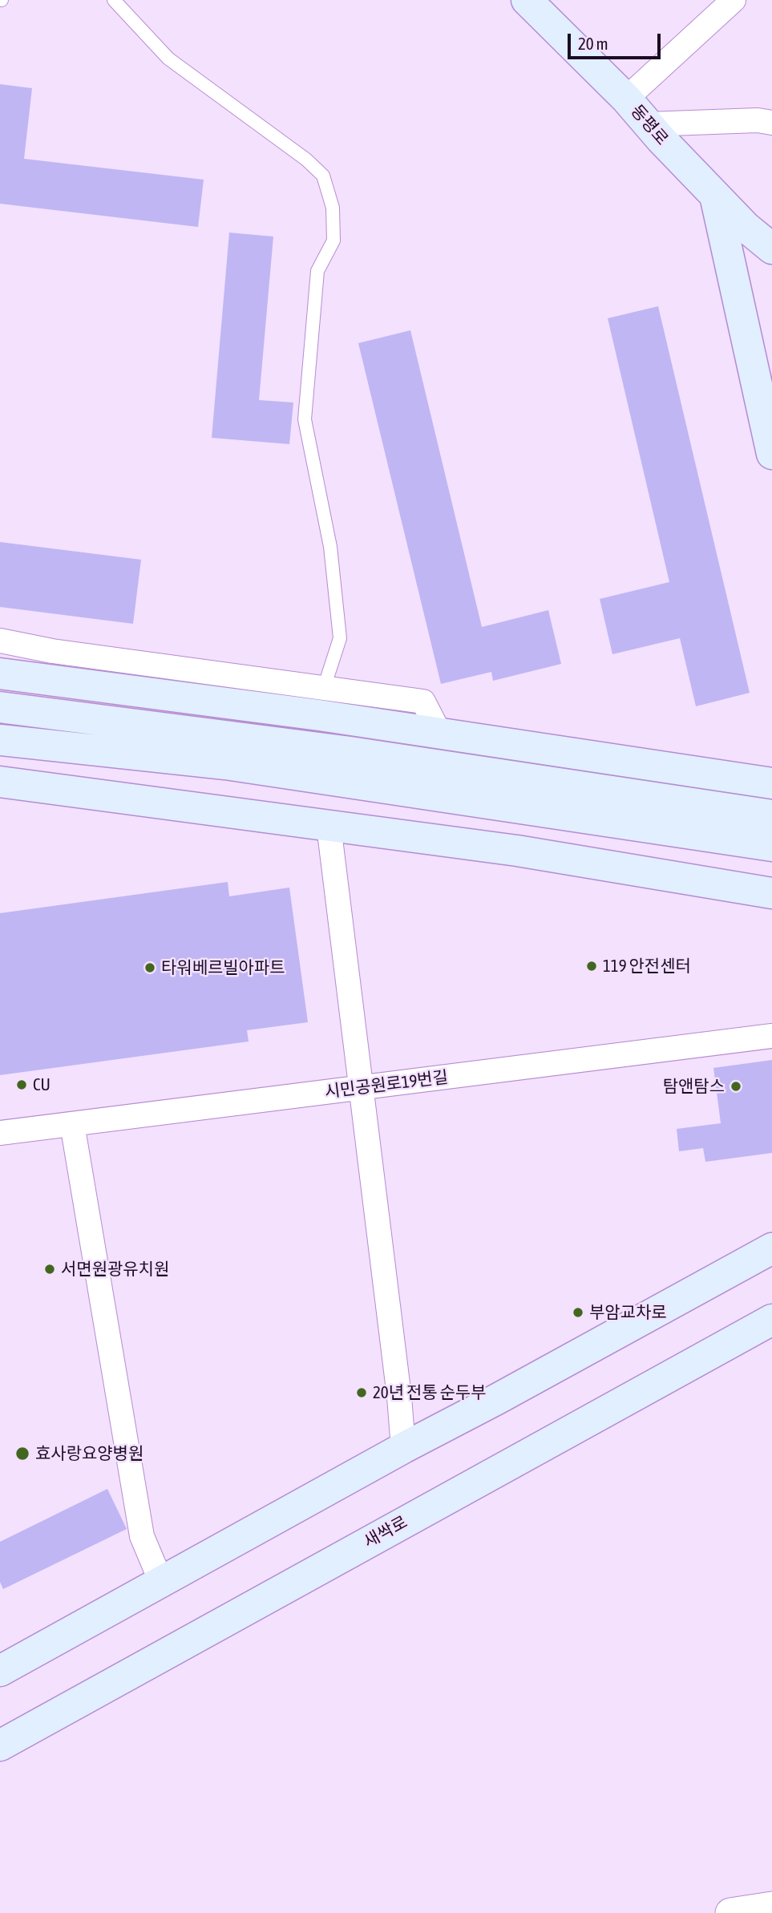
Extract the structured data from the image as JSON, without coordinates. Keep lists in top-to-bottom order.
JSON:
{
  "streets": {
    "main road": ["동평로", "새싹로"],
    "street": ["시민공원로19번길"]
  },
  "places": [
    "119 안전센터",
    "타워베르빌아파트",
    "CU",
    "탐앤탐스",
    "서면원광유치원",
    "부암교차로",
    "20년 전통 순두부",
    "효사랑요양병원"
  ],
  "scale_bar": "20 m"
}
